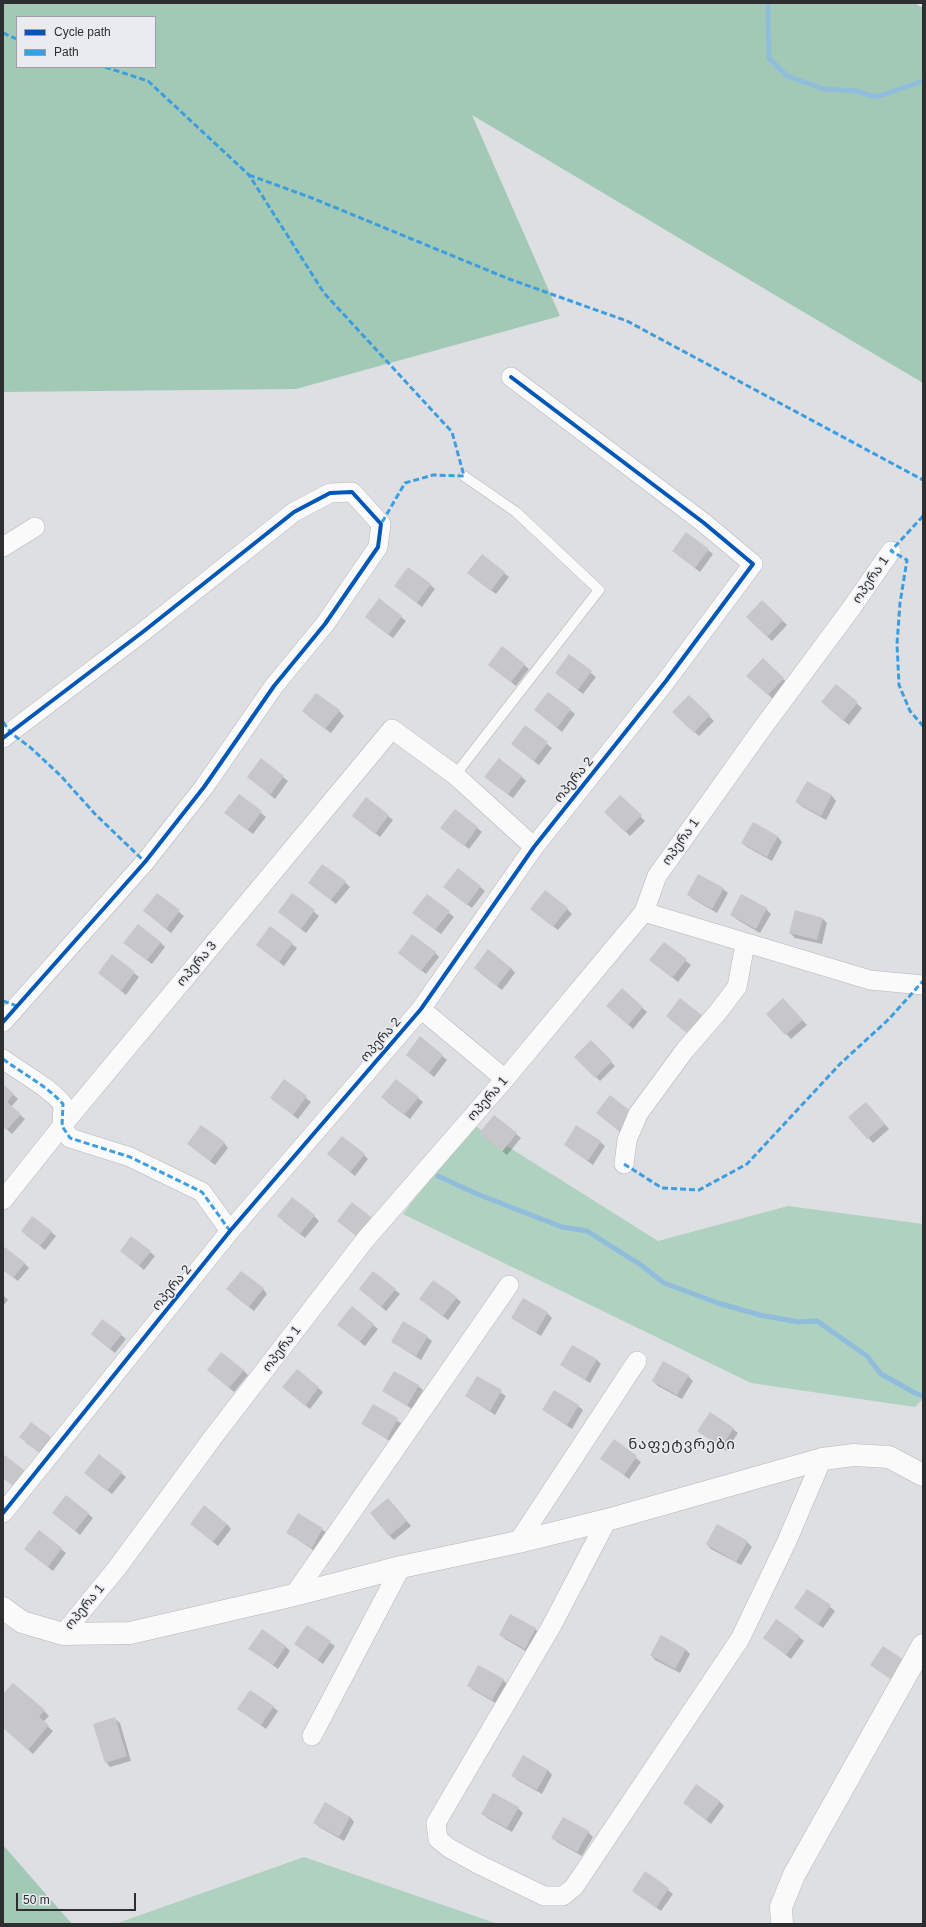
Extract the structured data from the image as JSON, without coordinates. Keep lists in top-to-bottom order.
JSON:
{
  "streets": {
    "street": ["ოპერა 1", "ოპერა 2", "ოპერა 3"]
  },
  "districts": ["ნაფეტვრები"],
  "legend": ["Cycle path", "Path"],
  "scale_bar": "50 m"
}
